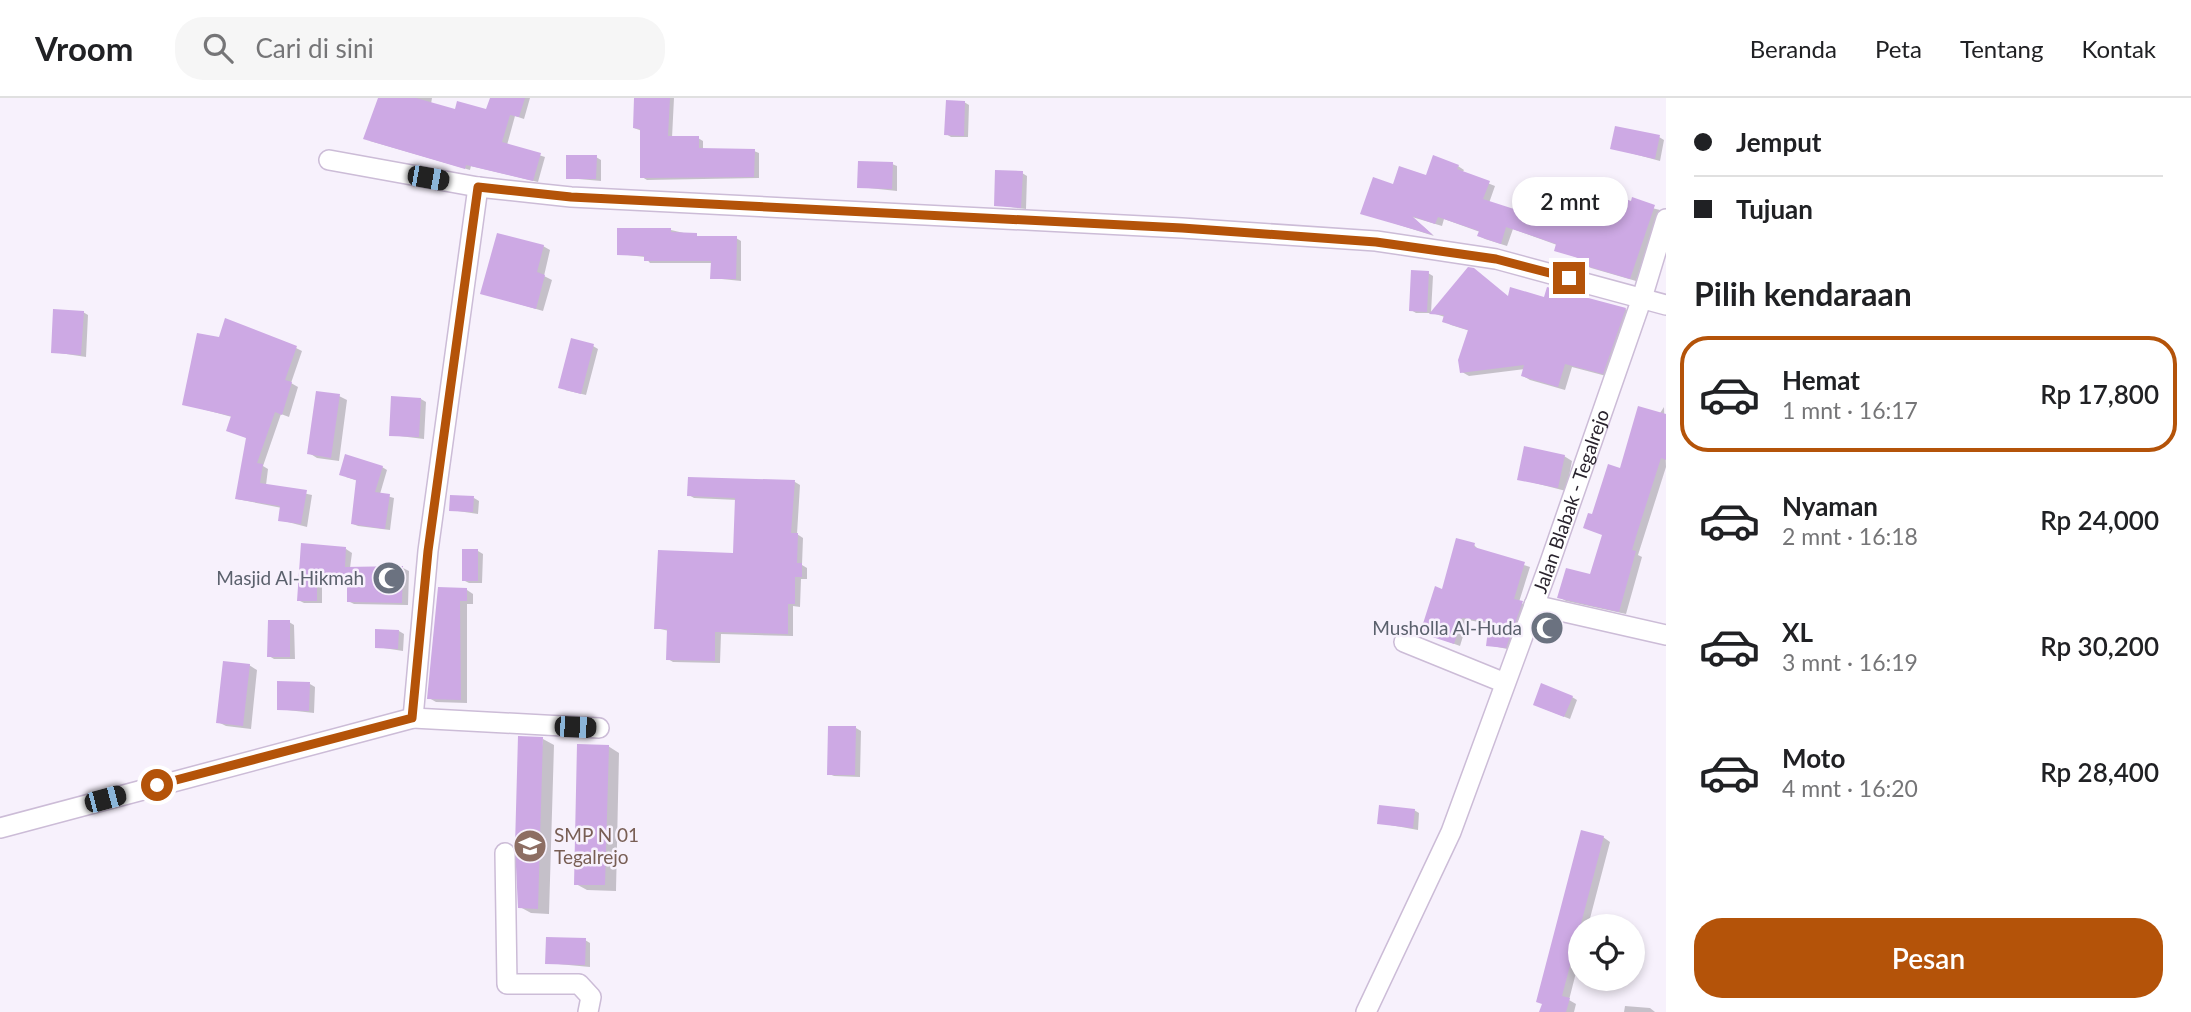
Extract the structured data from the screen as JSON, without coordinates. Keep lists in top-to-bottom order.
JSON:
{
  "streets": {
    "street": ["Jalan Blabak - Tegalrejo"]
  },
  "places": {
    "mosque": ["Masjid Al-Hikmah", "Musholla Al-Huda"],
    "school or university": ["SMP N 01 Tegalrejo"]
  },
  "page": {
    "header": "Vroom",
    "search": "Cari di sini",
    "nav": [
      "Beranda",
      "Peta",
      "Tentang",
      "Kontak"
    ],
    "banner": ["Jemput", "Tujuan"],
    "bubble": "2 mnt",
    "heading": "Pilih kendaraan",
    "list": [
      {
        "name": "Hemat",
        "note": "1 mnt · 16:17",
        "value": "Rp 17,800"
      },
      {
        "name": "Nyaman",
        "note": "2 mnt · 16:18",
        "value": "Rp 24,000"
      },
      {
        "name": "XL",
        "note": "3 mnt · 16:19",
        "value": "Rp 30,200"
      },
      {
        "name": "Moto",
        "note": "4 mnt · 16:20",
        "value": "Rp 28,400"
      }
    ],
    "buttons": "Pesan"
  }
}
